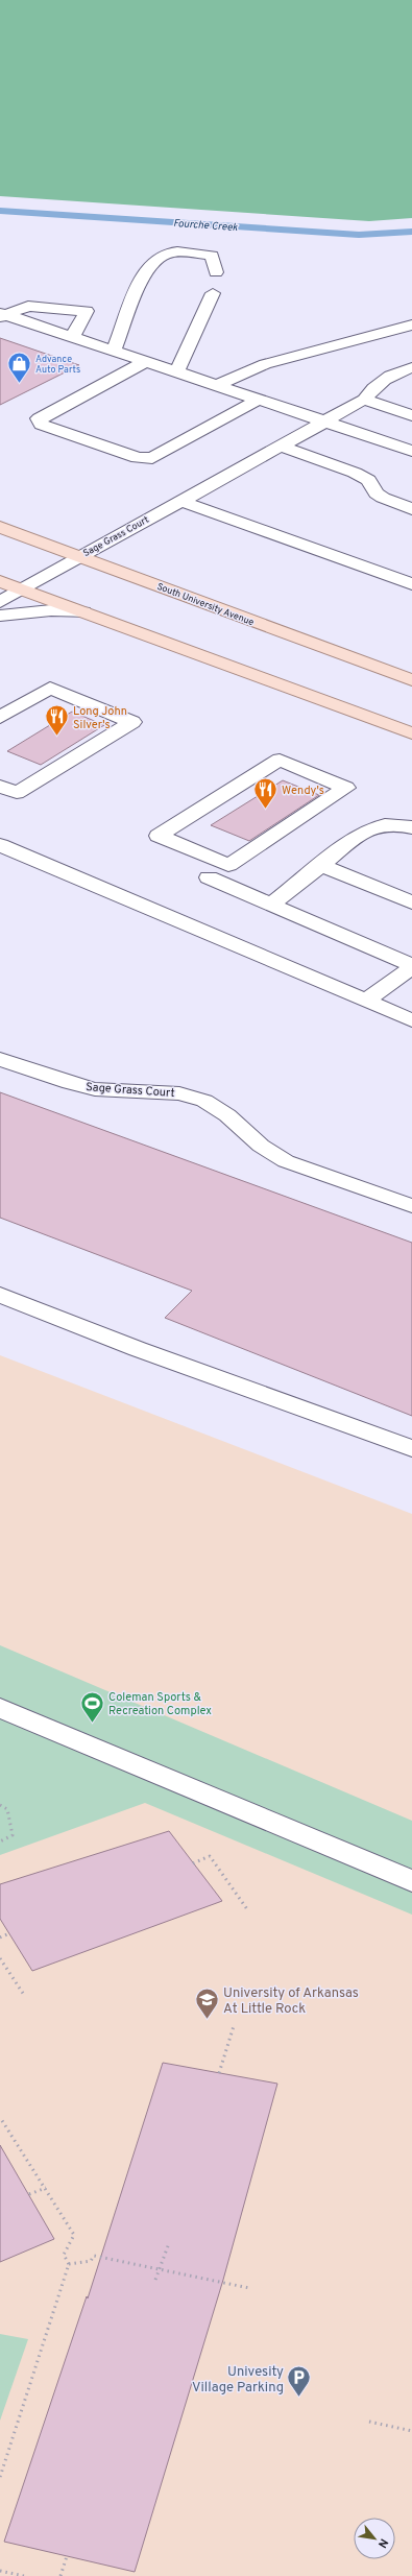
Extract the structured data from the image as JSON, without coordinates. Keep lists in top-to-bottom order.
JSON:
{
  "streets": {
    "main road": ["South University Avenue"],
    "street": ["Sage Grass Court"]
  },
  "crossings": [
    ["Sage Grass Court", "South University Avenue"]
  ],
  "water": ["Fourche Creek"],
  "places": {
    "shop": ["Advance Auto Parts"],
    "restaurant": ["Long John Silver's", "Wendy's"],
    "sports": ["Coleman Sports & Recreation Complex"],
    "school or university": ["University of Arkansas At Little Rock"],
    "parking": ["Univesity Village Parking"]
  },
  "north": "bottom right"
}
